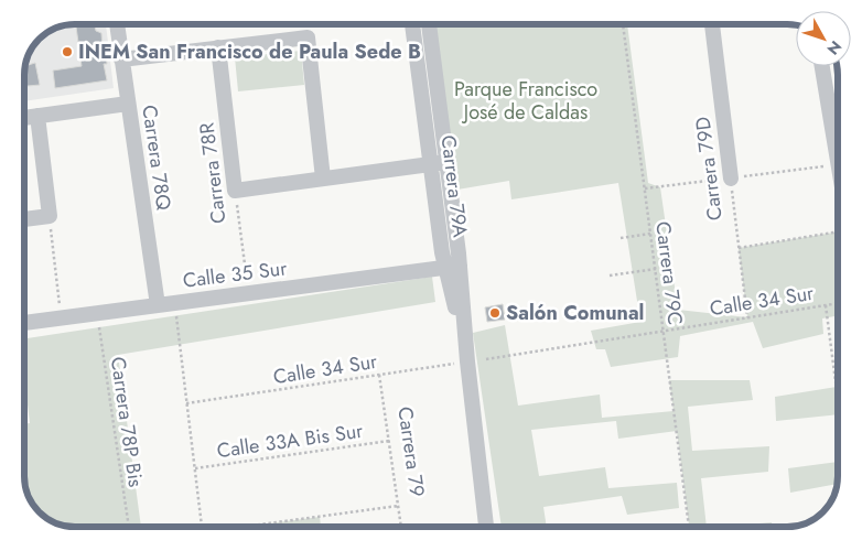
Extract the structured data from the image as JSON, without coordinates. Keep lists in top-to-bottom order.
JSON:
{
  "streets": {
    "street": [
      "Carrera 78Q",
      "Carrera 79D",
      "Carrera 78R",
      "Carrera 79A",
      "Calle 35 Sur"
    ],
    "path": [
      "Carrera 79C",
      "Calle 34 Sur",
      "Carrera 78P Bis",
      "Calle 33A Bis Sur",
      "Carrera 79"
    ]
  },
  "crossings": [
    ["Carrera 78Q", "Calle 35 Sur"],
    ["Carrera 79D", "Calle 34 Sur"],
    ["Carrera 78R", "Calle 35 Sur"],
    ["Carrera 79A", "Calle 35 Sur"],
    ["Carrera 79A", "Calle 34 Sur"],
    ["Carrera 79C", "Calle 34 Sur"],
    ["Calle 35 Sur", "Carrera 78P Bis"],
    ["Calle 34 Sur", "Carrera 79"],
    ["Calle 33A Bis Sur", "Carrera 79"]
  ],
  "parks": ["Parque Francisco José de Caldas"],
  "places": ["INEM San Francisco de Paula Sede B", "Salón Comunal"],
  "north": "bottom right"
}
